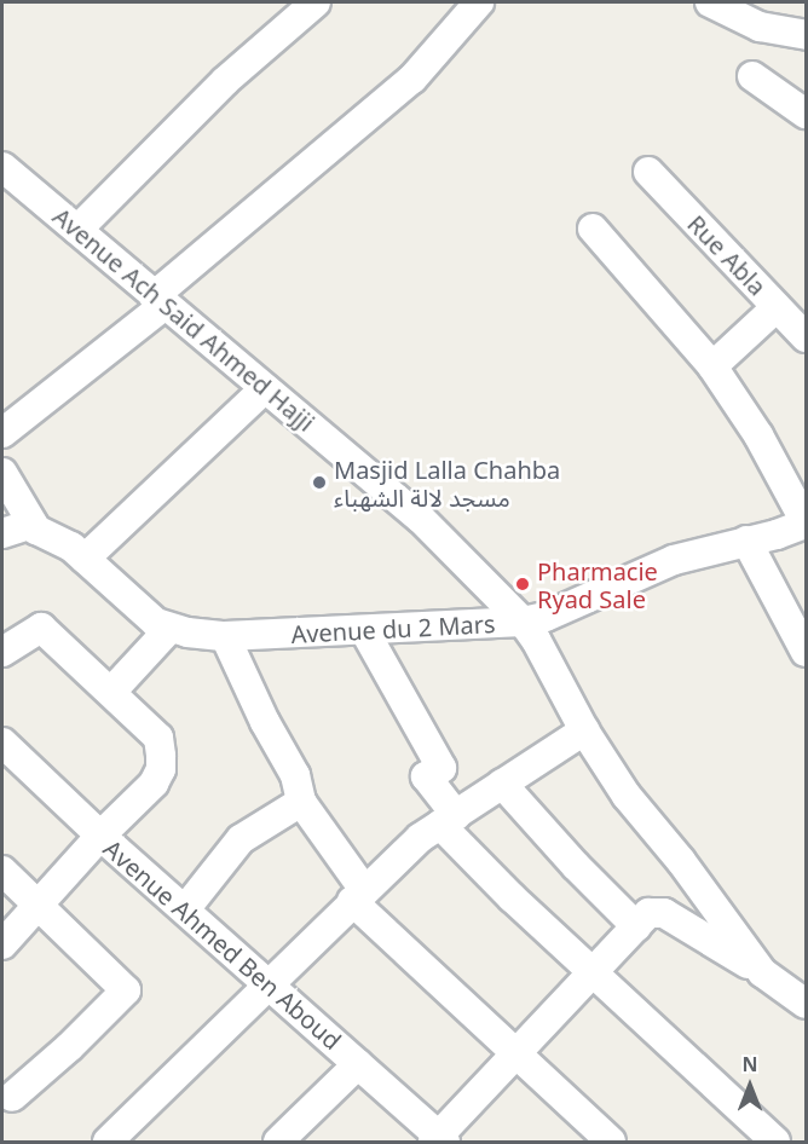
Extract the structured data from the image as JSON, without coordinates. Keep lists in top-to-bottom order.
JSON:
{
  "streets": {
    "street": [
      "Rue Abla",
      "Avenue Ach Said Ahmed Hajji",
      "Avenue du 2 Mars",
      "Avenue Ahmed Ben Aboud"
    ]
  },
  "crossings": [
    ["Avenue Ach Said Ahmed Hajji", "Avenue du 2 Mars"]
  ],
  "places": ["Masjid Lalla Chahba مسجد لالة الشهباء", "Pharmacie Ryad Sale"],
  "north": "top"
}
